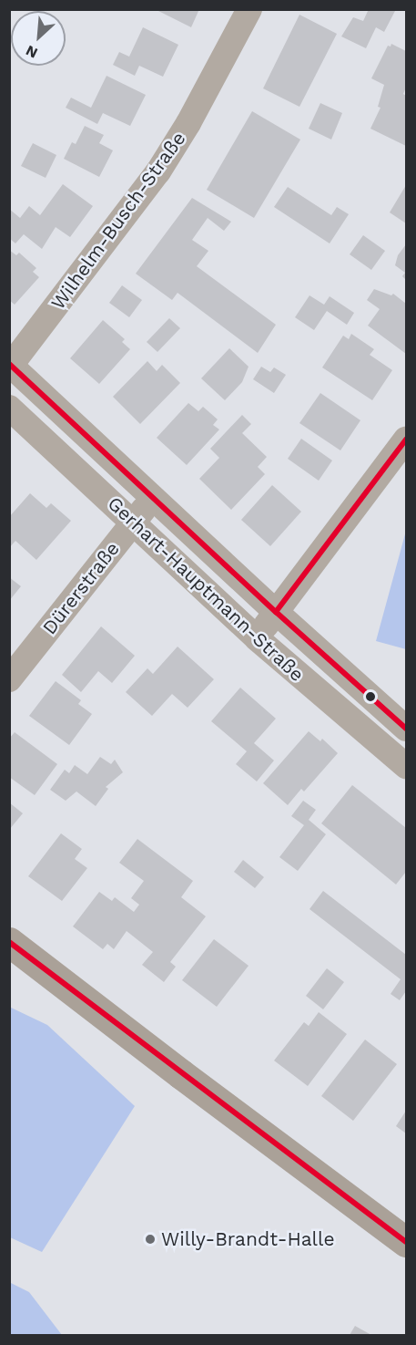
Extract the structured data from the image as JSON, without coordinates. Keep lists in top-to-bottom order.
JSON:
{
  "streets": {
    "street": ["Wilhelm-Busch-Straße", "Dürerstraße", "Gerhart-Hauptmann-Straße"]
  },
  "crossings": [
    ["Wilhelm-Busch-Straße", "Gerhart-Hauptmann-Straße"],
    ["Dürerstraße", "Gerhart-Hauptmann-Straße"]
  ],
  "places": ["Willy-Brandt-Halle"],
  "north": "bottom left"
}
